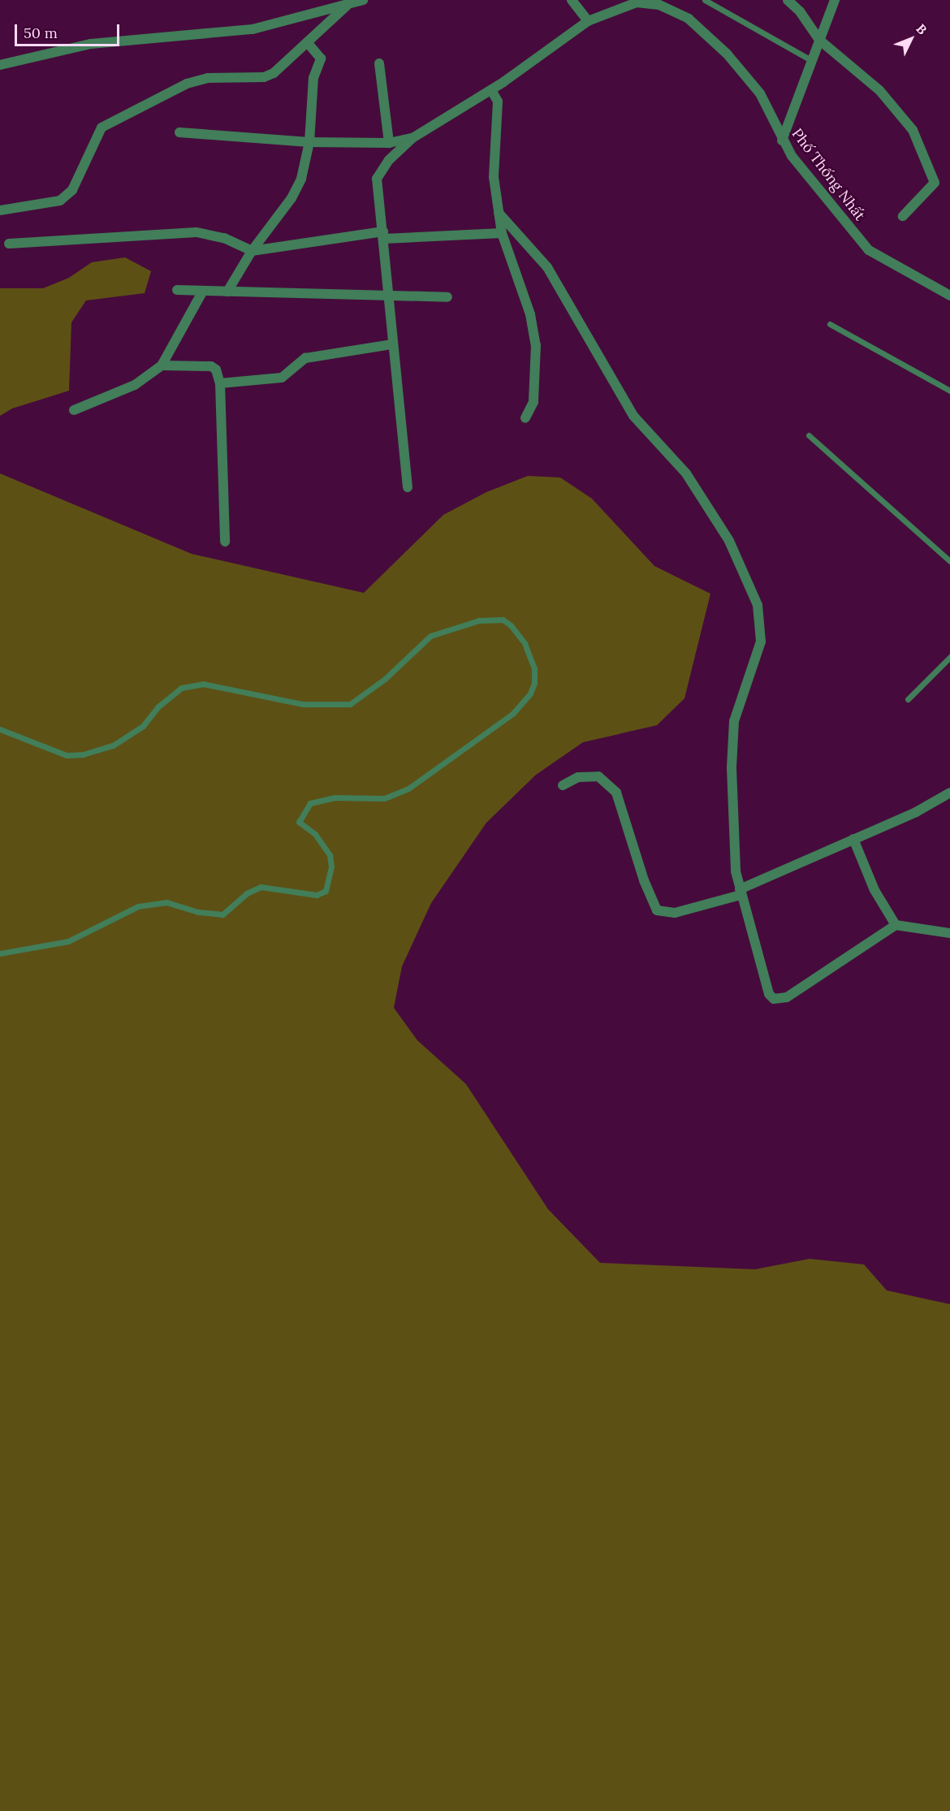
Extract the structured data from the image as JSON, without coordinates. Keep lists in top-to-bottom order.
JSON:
{
  "streets": {
    "street": ["Phố Thống Nhất"]
  },
  "scale_bar": "50 m",
  "north": "top right"
}
